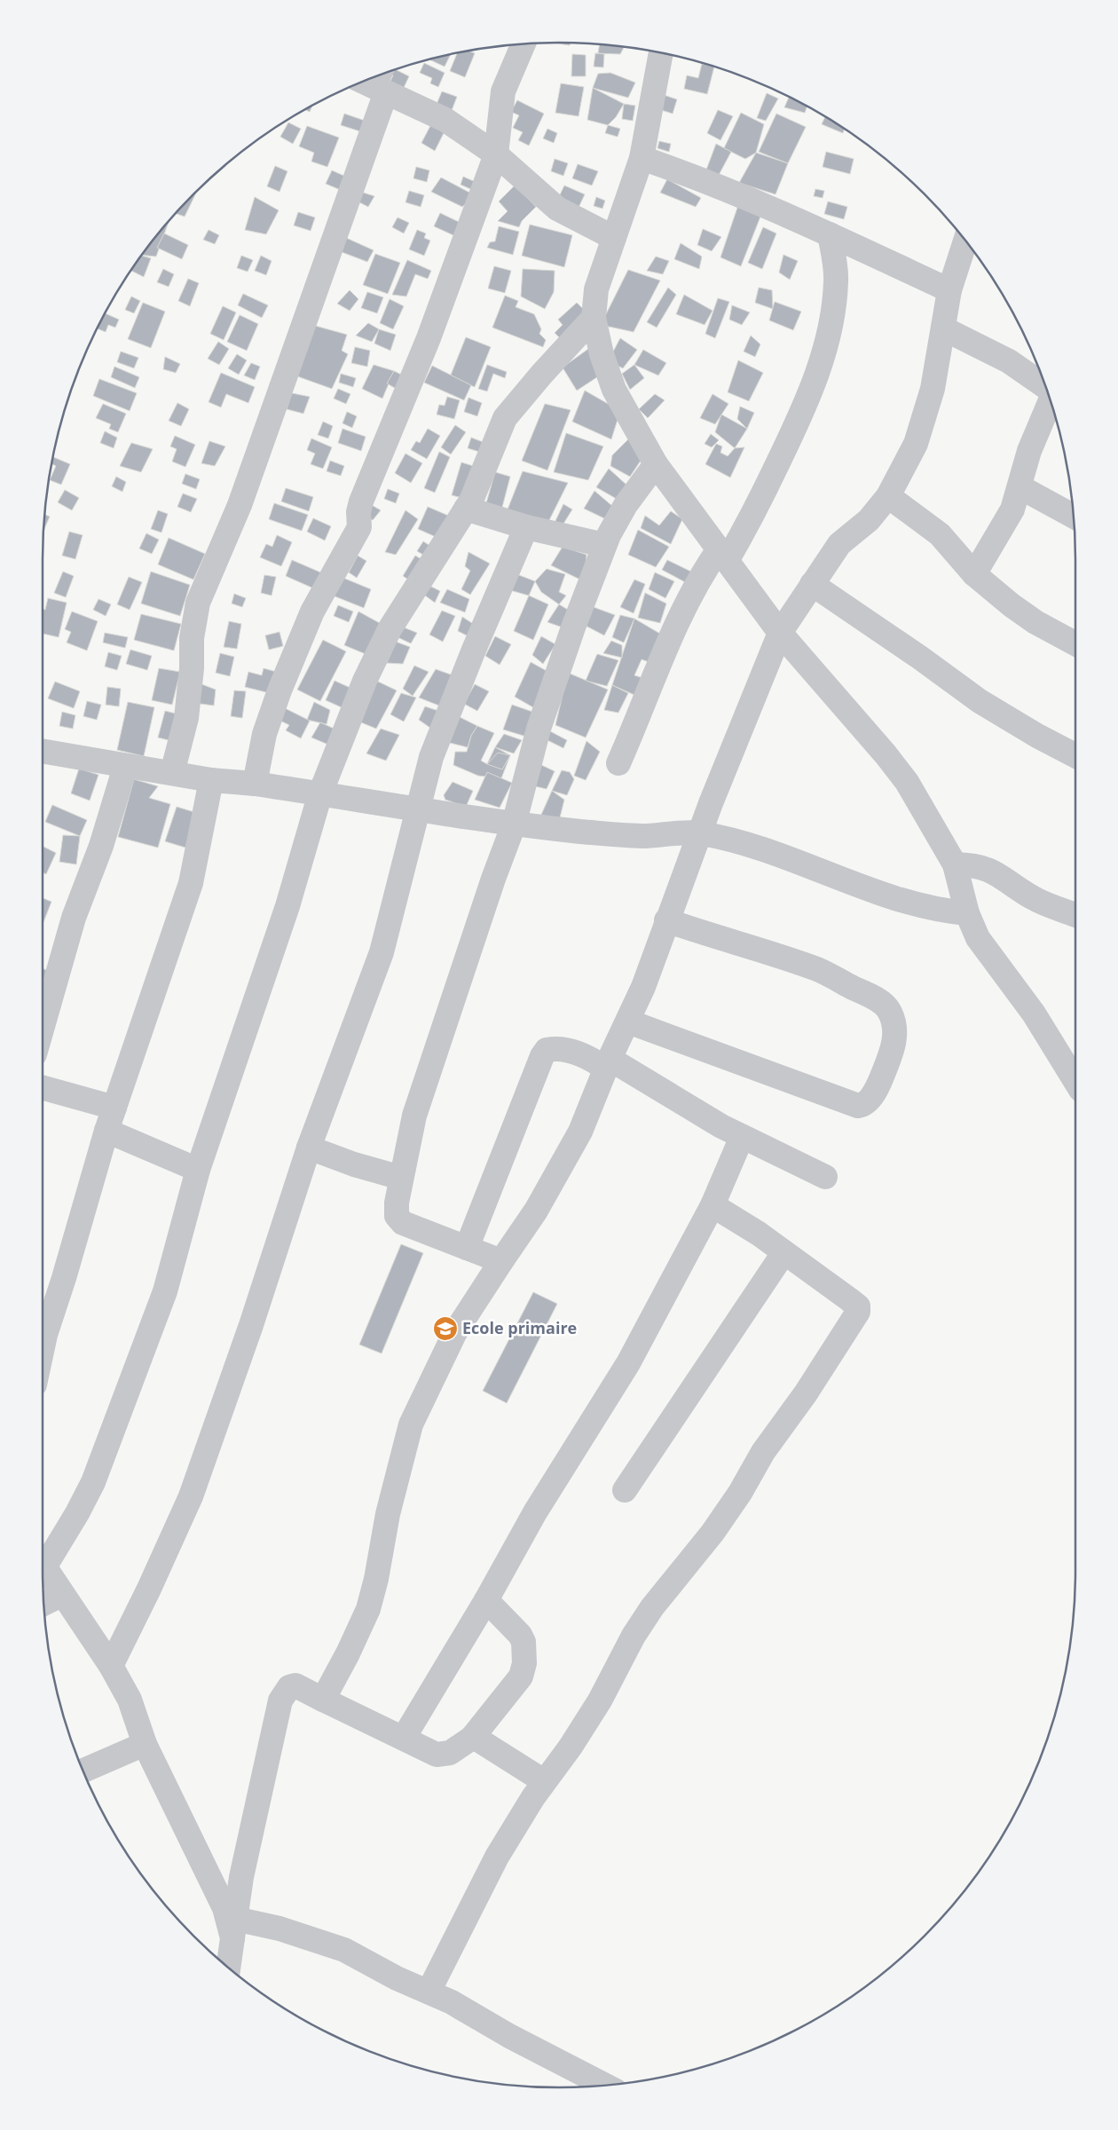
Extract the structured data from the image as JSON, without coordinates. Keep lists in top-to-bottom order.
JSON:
{
  "places": {
    "school or university": ["Ecole primaire"]
  }
}
